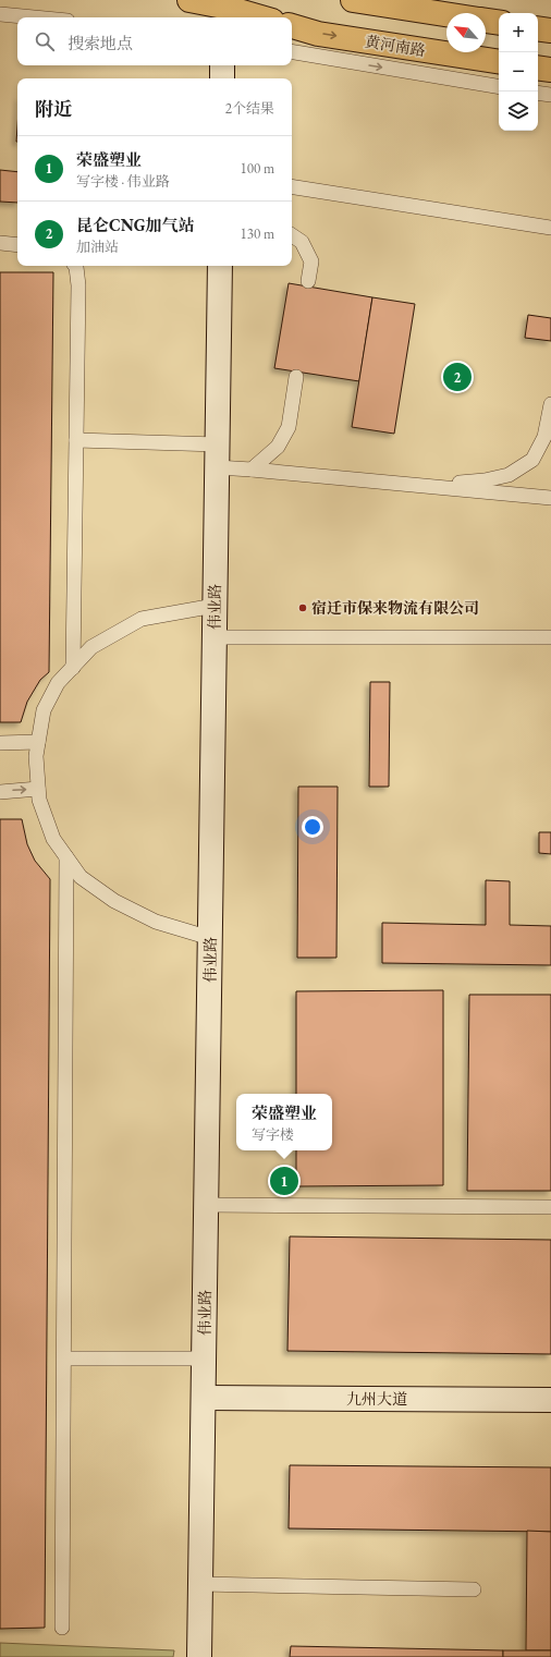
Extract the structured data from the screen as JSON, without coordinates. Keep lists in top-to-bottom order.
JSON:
{
  "streets": {
    "main road": ["黄河南路"],
    "street": ["伟业路", "九州大道"]
  },
  "crossings": [
    ["伟业路", "九州大道"]
  ],
  "places": ["宿迁市保来物流有限公司"],
  "north": "top left",
  "page": {
    "map_buttons": ["+", "−"],
    "search": "搜索地点",
    "heading": ["附近", "2个结果"],
    "list": [
      {
        "mark": "1",
        "name": "荣盛塑业",
        "note": "写字楼 · 伟业路",
        "value": "100 m"
      },
      {
        "mark": "2",
        "name": "昆仑CNG加气站",
        "note": "加油站",
        "value": "130 m"
      }
    ],
    "pins": ["2", "1"],
    "popup": ["荣盛塑业", "写字楼"]
  }
}
